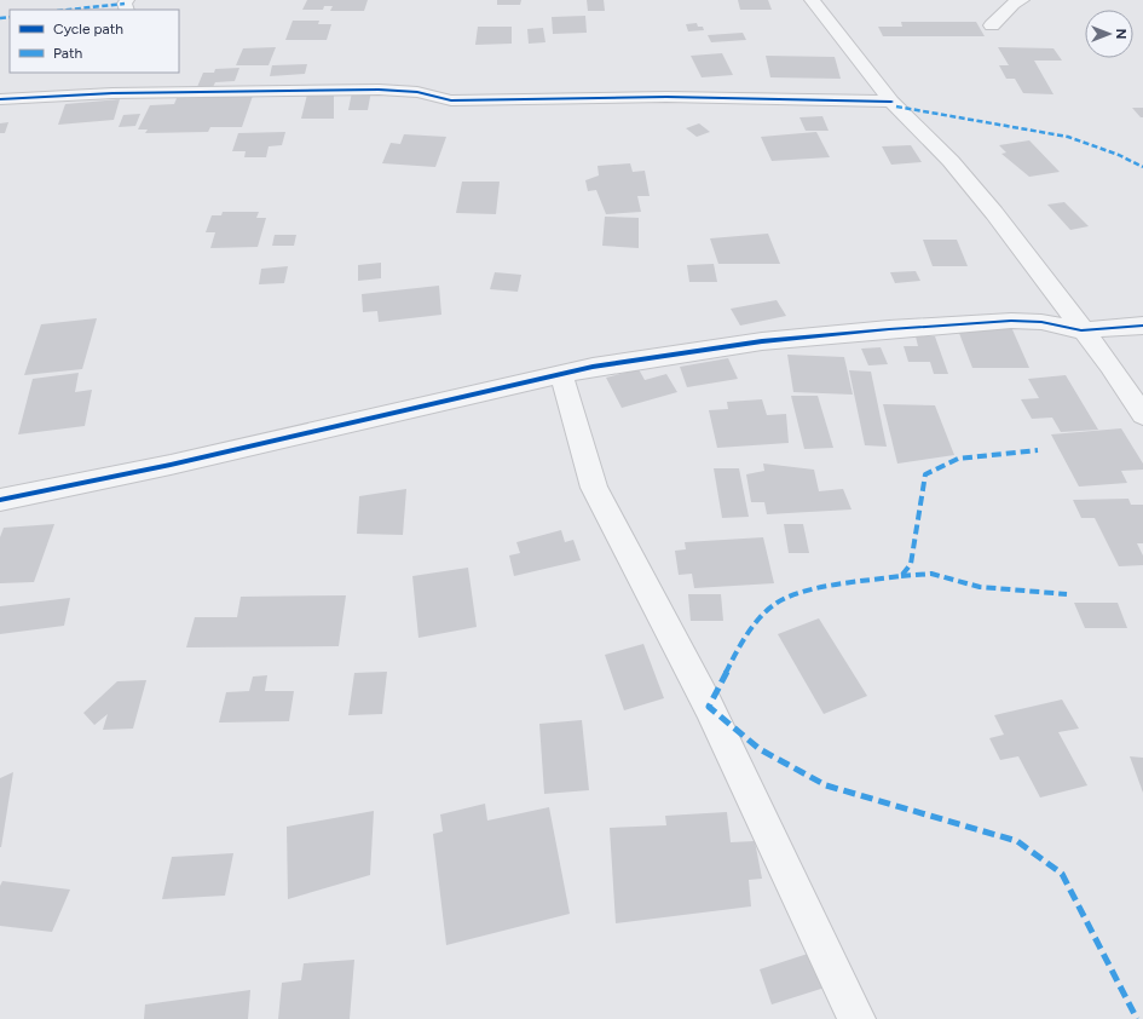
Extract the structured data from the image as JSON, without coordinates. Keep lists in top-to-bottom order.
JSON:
{
  "legend": ["Cycle path", "Path"],
  "north": "right"
}
